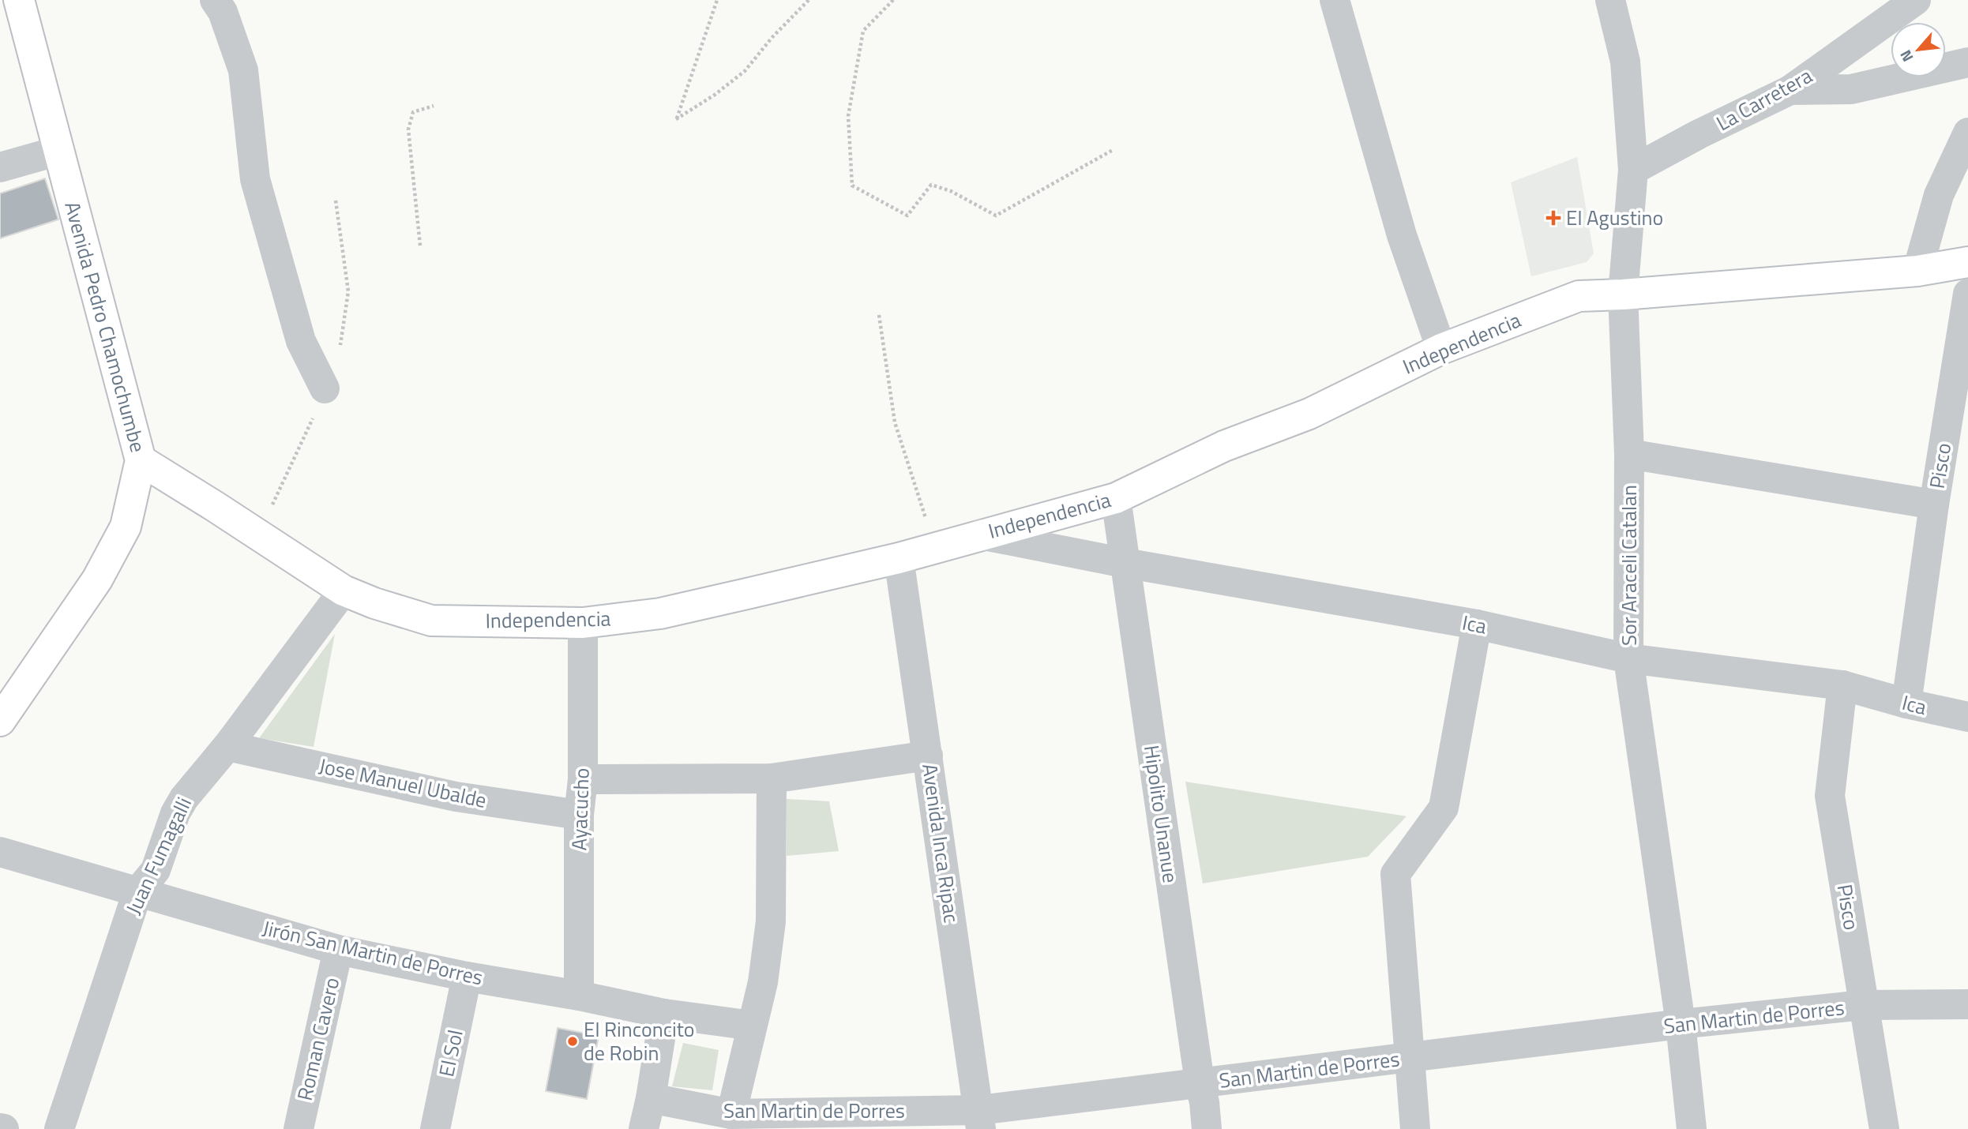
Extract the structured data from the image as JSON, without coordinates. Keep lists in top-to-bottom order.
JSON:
{
  "streets": {
    "street": [
      "La Carretera",
      "Avenida Pedro Chamochumbe",
      "Independencia",
      "Pisco",
      "Sor Araceli Catalan",
      "Ica",
      "Jose Manuel Ubalde",
      "Ayacucho",
      "Hipolito Unanue",
      "Avenida Inca Ripac",
      "Juan Fumagalli",
      "Jirón San Martin de Porres",
      "San Martin de Porres",
      "Roman Cavero",
      "El Sol"
    ]
  },
  "crossings": [
    ["La Carretera", "Sor Araceli Catalan"],
    ["Avenida Pedro Chamochumbe", "Independencia"],
    ["Independencia", "Sor Araceli Catalan"],
    ["Independencia", "Ica"],
    ["Independencia", "Ayacucho"],
    ["Independencia", "Hipolito Unanue"],
    ["Independencia", "Avenida Inca Ripac"],
    ["Independencia", "Juan Fumagalli"],
    ["Pisco", "Ica"],
    ["Pisco", "San Martin de Porres"],
    ["Sor Araceli Catalan", "Ica"],
    ["Sor Araceli Catalan", "San Martin de Porres"],
    ["Ica", "Hipolito Unanue"],
    ["Jose Manuel Ubalde", "Ayacucho"],
    ["Jose Manuel Ubalde", "Juan Fumagalli"],
    ["Ayacucho", "Jirón San Martin de Porres"],
    ["Hipolito Unanue", "San Martin de Porres"],
    ["Avenida Inca Ripac", "San Martin de Porres"],
    ["Juan Fumagalli", "Jirón San Martin de Porres"],
    ["Jirón San Martin de Porres", "Roman Cavero"],
    ["Jirón San Martin de Porres", "El Sol"]
  ],
  "places": {
    "health": ["El Agustino"],
    "other": ["El Rinconcito de Robin"]
  },
  "north": "bottom left"
}
